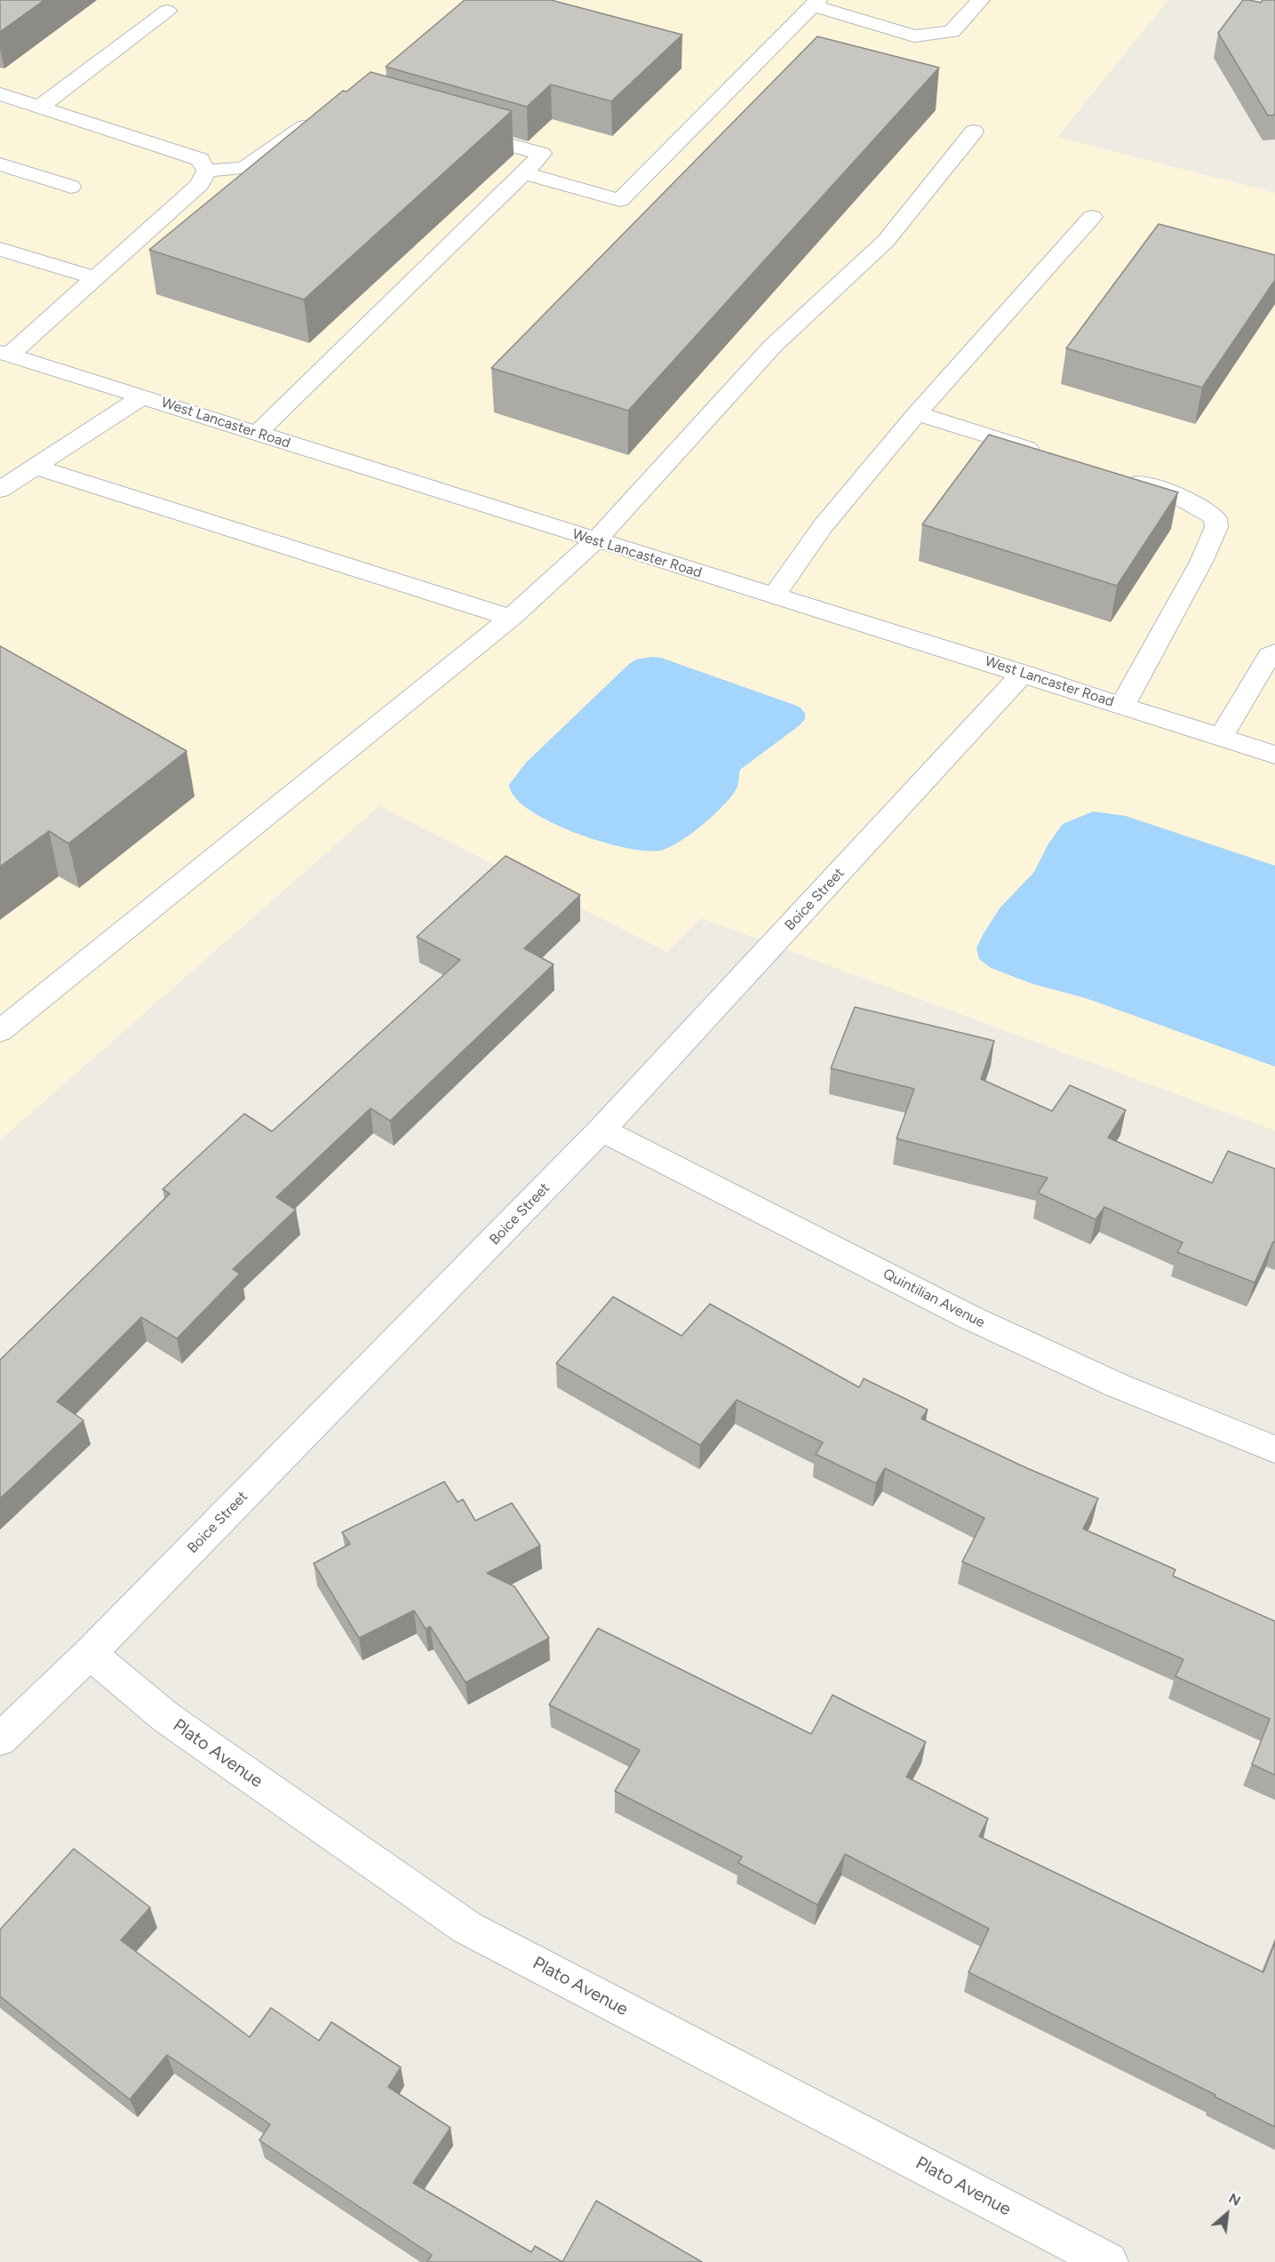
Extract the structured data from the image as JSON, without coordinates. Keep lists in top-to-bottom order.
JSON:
{
  "streets": {
    "street": [
      "West Lancaster Road",
      "Boice Street",
      "Quintilian Avenue",
      "Plato Avenue"
    ]
  },
  "crossings": [
    ["West Lancaster Road", "Boice Street"],
    ["Boice Street", "Quintilian Avenue"],
    ["Boice Street", "Plato Avenue"]
  ],
  "north": "top right"
}
